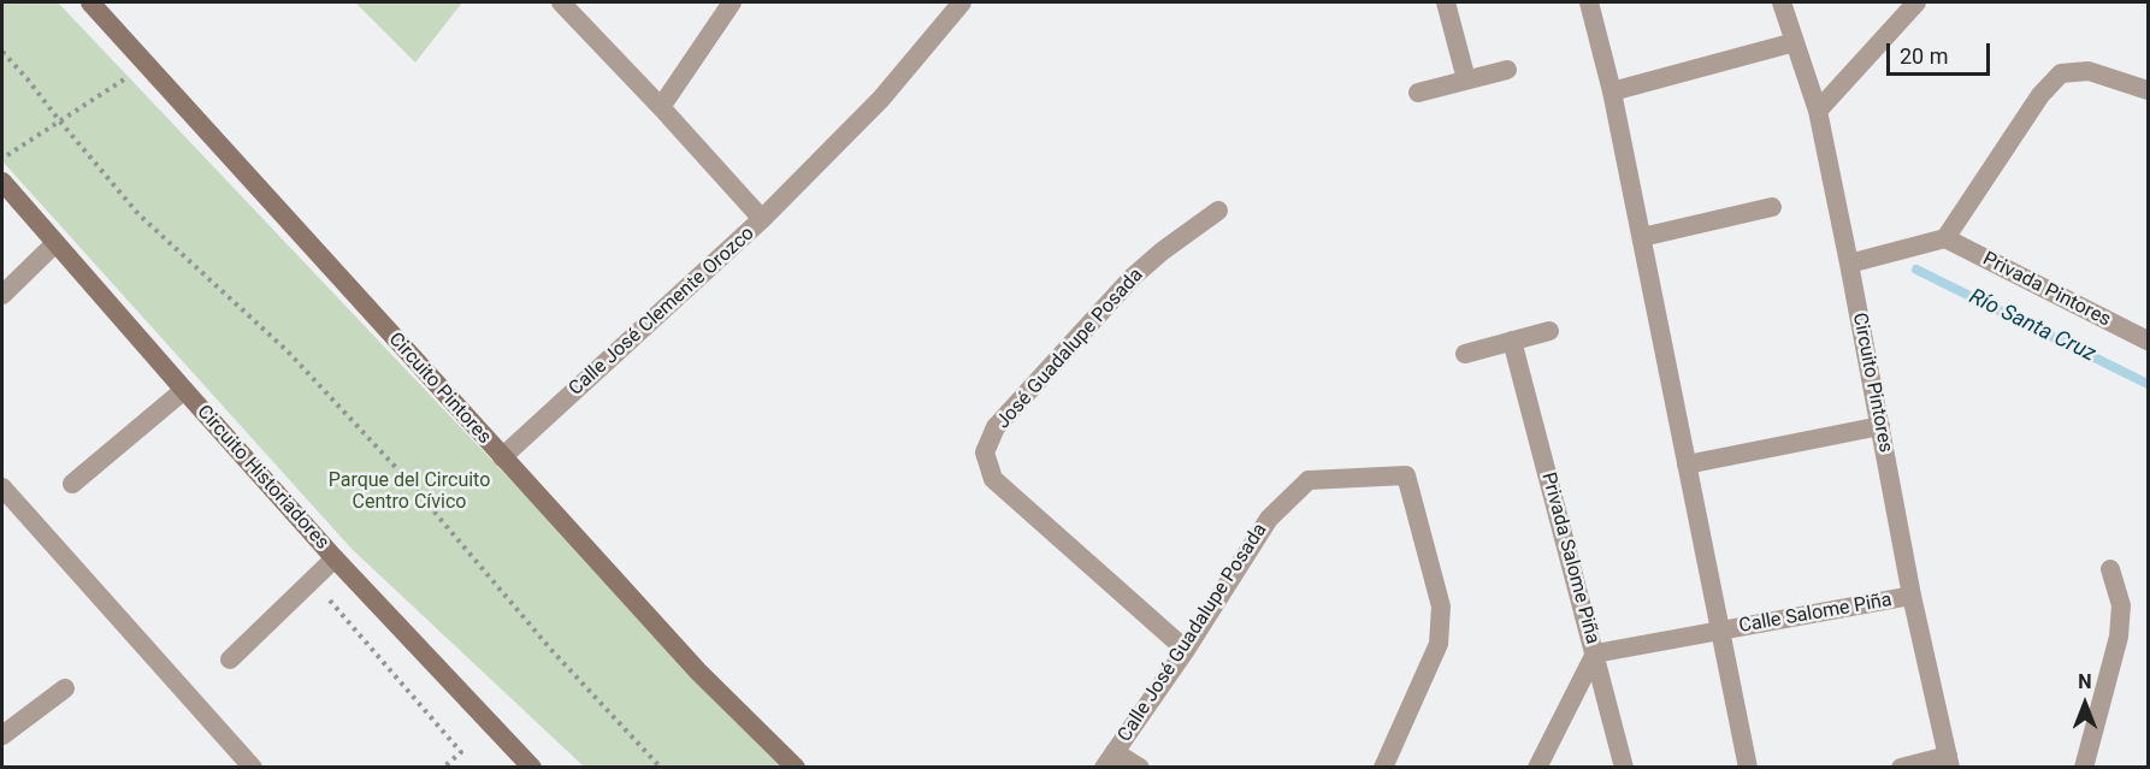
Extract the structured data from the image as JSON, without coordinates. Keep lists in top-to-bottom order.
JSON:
{
  "streets": {
    "main road": ["Circuito Pintores", "Circuito Historiadores"],
    "street": [
      "Privada Pintores",
      "Calle José Clemente Orozco",
      "José Guadalupe Posada",
      "Privada Salome Piña",
      "Calle Salome Piña",
      "Calle José Guadalupe Posada"
    ]
  },
  "crossings": [
    ["Calle José Clemente Orozco", "Circuito Pintores"],
    ["José Guadalupe Posada", "Calle José Guadalupe Posada"],
    ["Circuito Pintores", "Calle Salome Piña"],
    ["Privada Salome Piña", "Calle Salome Piña"]
  ],
  "water": ["Río Santa Cruz"],
  "parks": ["Parque del Circuito Centro Cívico"],
  "scale_bar": "20 m",
  "north": "top"
}
